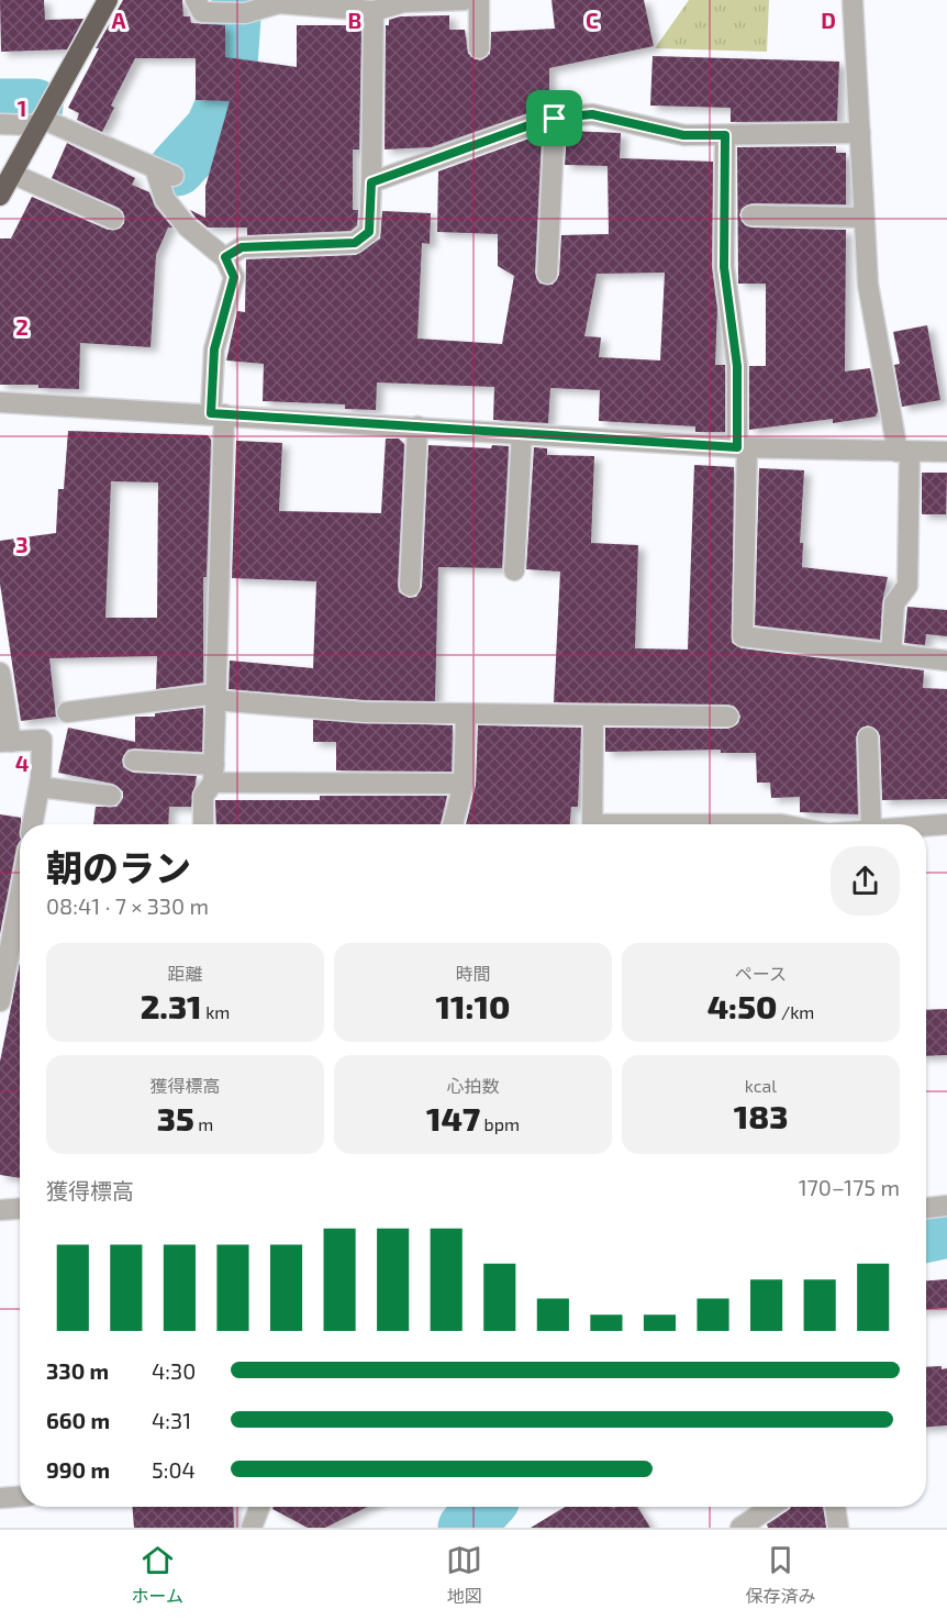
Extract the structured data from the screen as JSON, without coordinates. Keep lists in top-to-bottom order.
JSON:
{
  "page": {
    "heading": ["朝のラン", "08:41 · 7 × 330 m"],
    "stats": [
      ["距離", "2.31 km"],
      ["時間", "11:10"],
      ["ペース", "4:50 /km"],
      ["獲得標高", "35 m"],
      ["心拍数", "147 bpm"],
      ["kcal", "183"]
    ],
    "chart": ["獲得標高", "170–175 m"],
    "list": [
      {
        "name": "330 m",
        "note": "4:30"
      },
      {
        "name": "660 m",
        "note": "4:31"
      },
      {
        "name": "990 m",
        "note": "5:04"
      }
    ],
    "tabs": ["ホーム", "地図", "保存済み"]
  },
  "grid": {
    "columns": [
      "A",
      "B",
      "C",
      "D"
    ],
    "rows": [
      "1",
      "2",
      "3",
      "4"
    ]
  }
}
